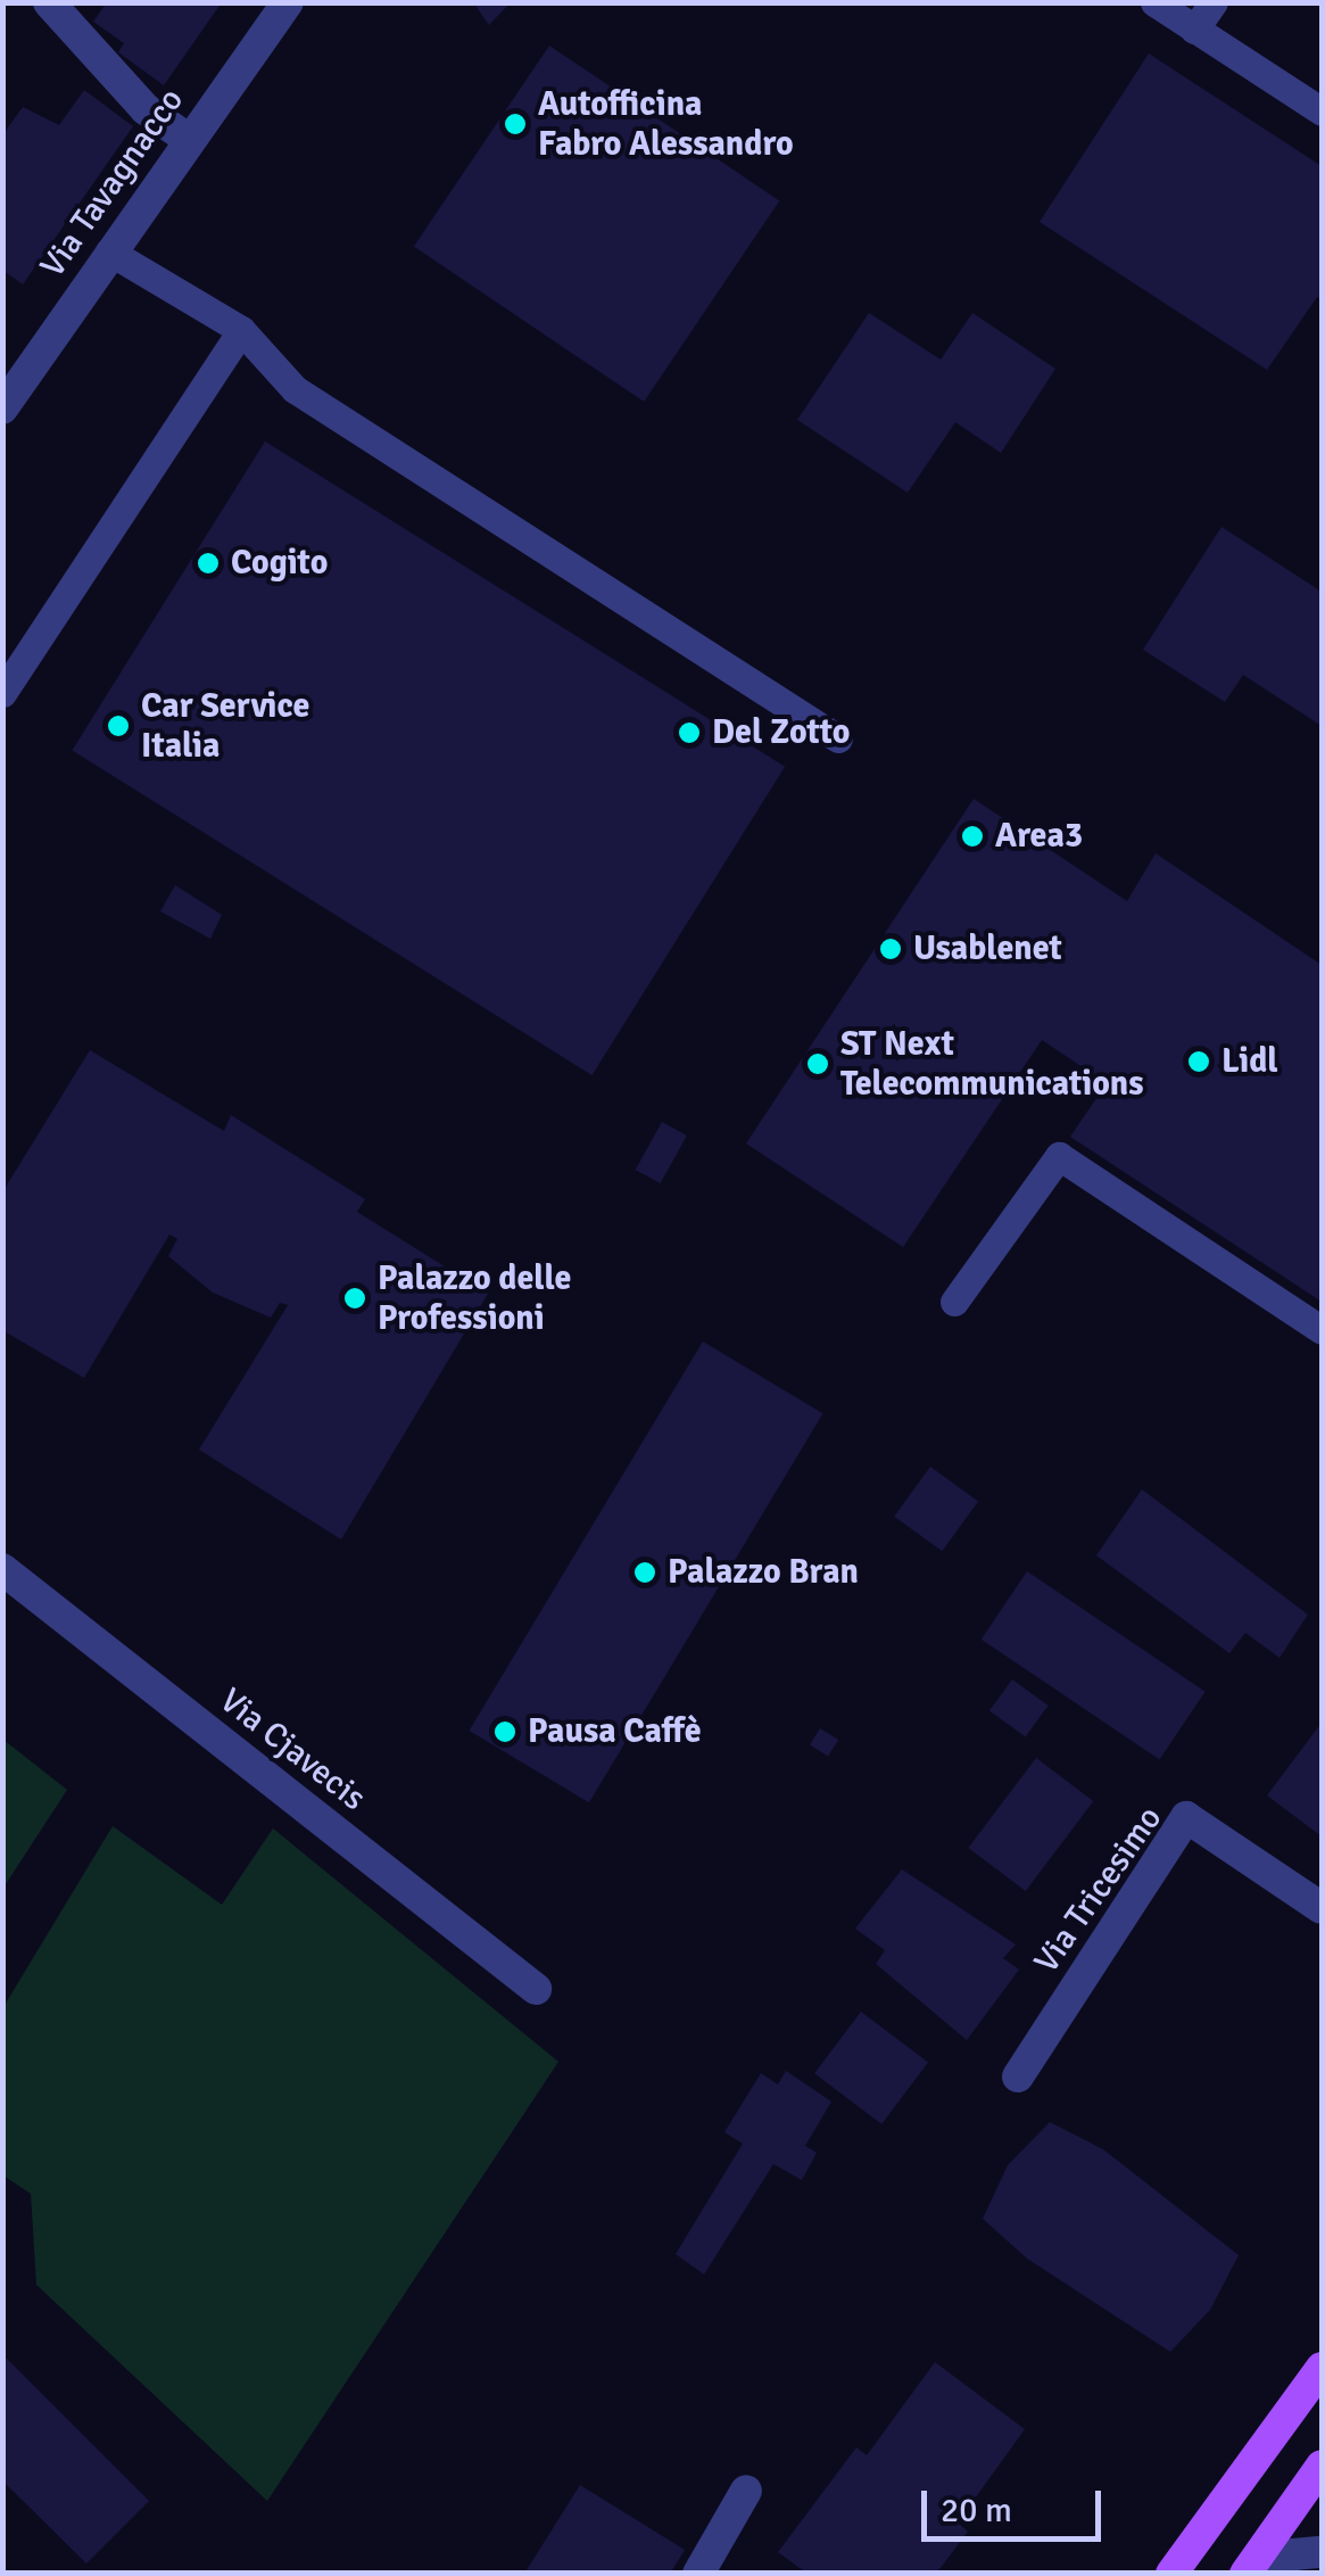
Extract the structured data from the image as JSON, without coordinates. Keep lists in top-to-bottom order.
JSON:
{
  "streets": {
    "street": ["Via Tavagnacco", "Via Cjavecis", "Via Tricesimo"]
  },
  "places": [
    "Autofficina Fabro Alessandro",
    "Cogito",
    "Car Service Italia",
    "Del Zotto",
    "Area3",
    "Usablenet",
    "Lidl",
    "ST Next Telecommunications",
    "Palazzo delle Professioni",
    "Palazzo Bran",
    "Pausa Caffè"
  ],
  "scale_bar": "20 m"
}
